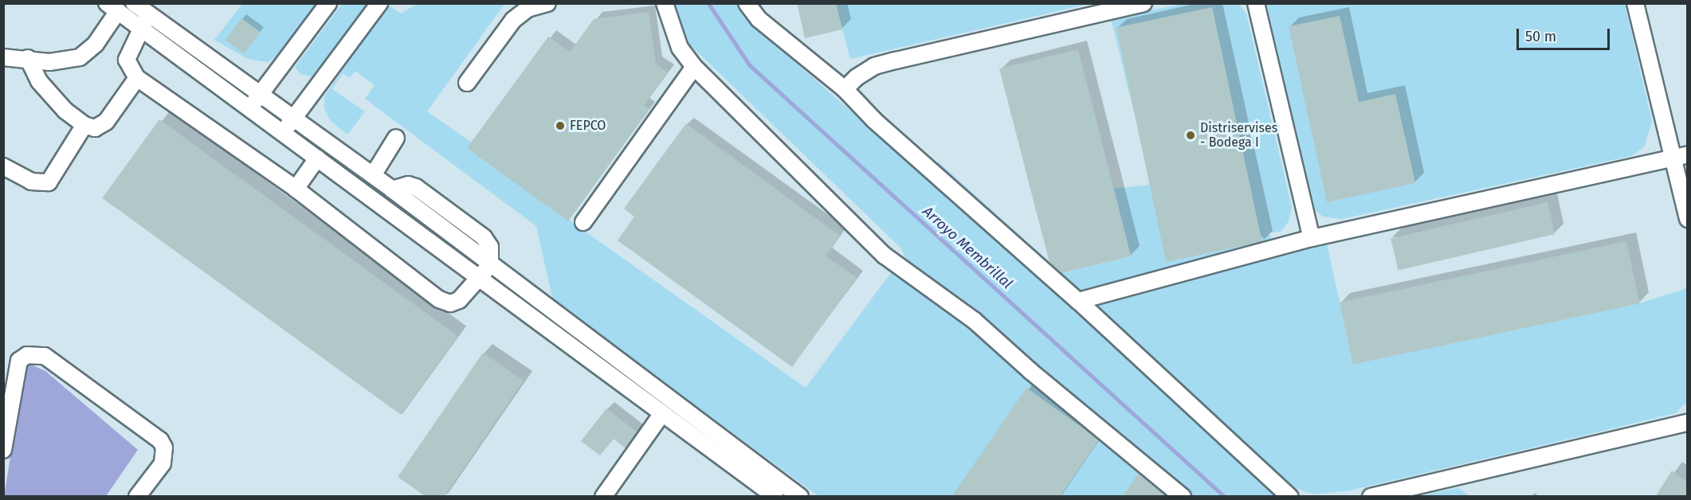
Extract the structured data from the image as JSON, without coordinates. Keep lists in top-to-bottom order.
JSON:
{
  "water": ["Arroyo Membrillal"],
  "places": ["FEPCO", "Distriservises - Bodega I"],
  "scale_bar": "50 m"
}
